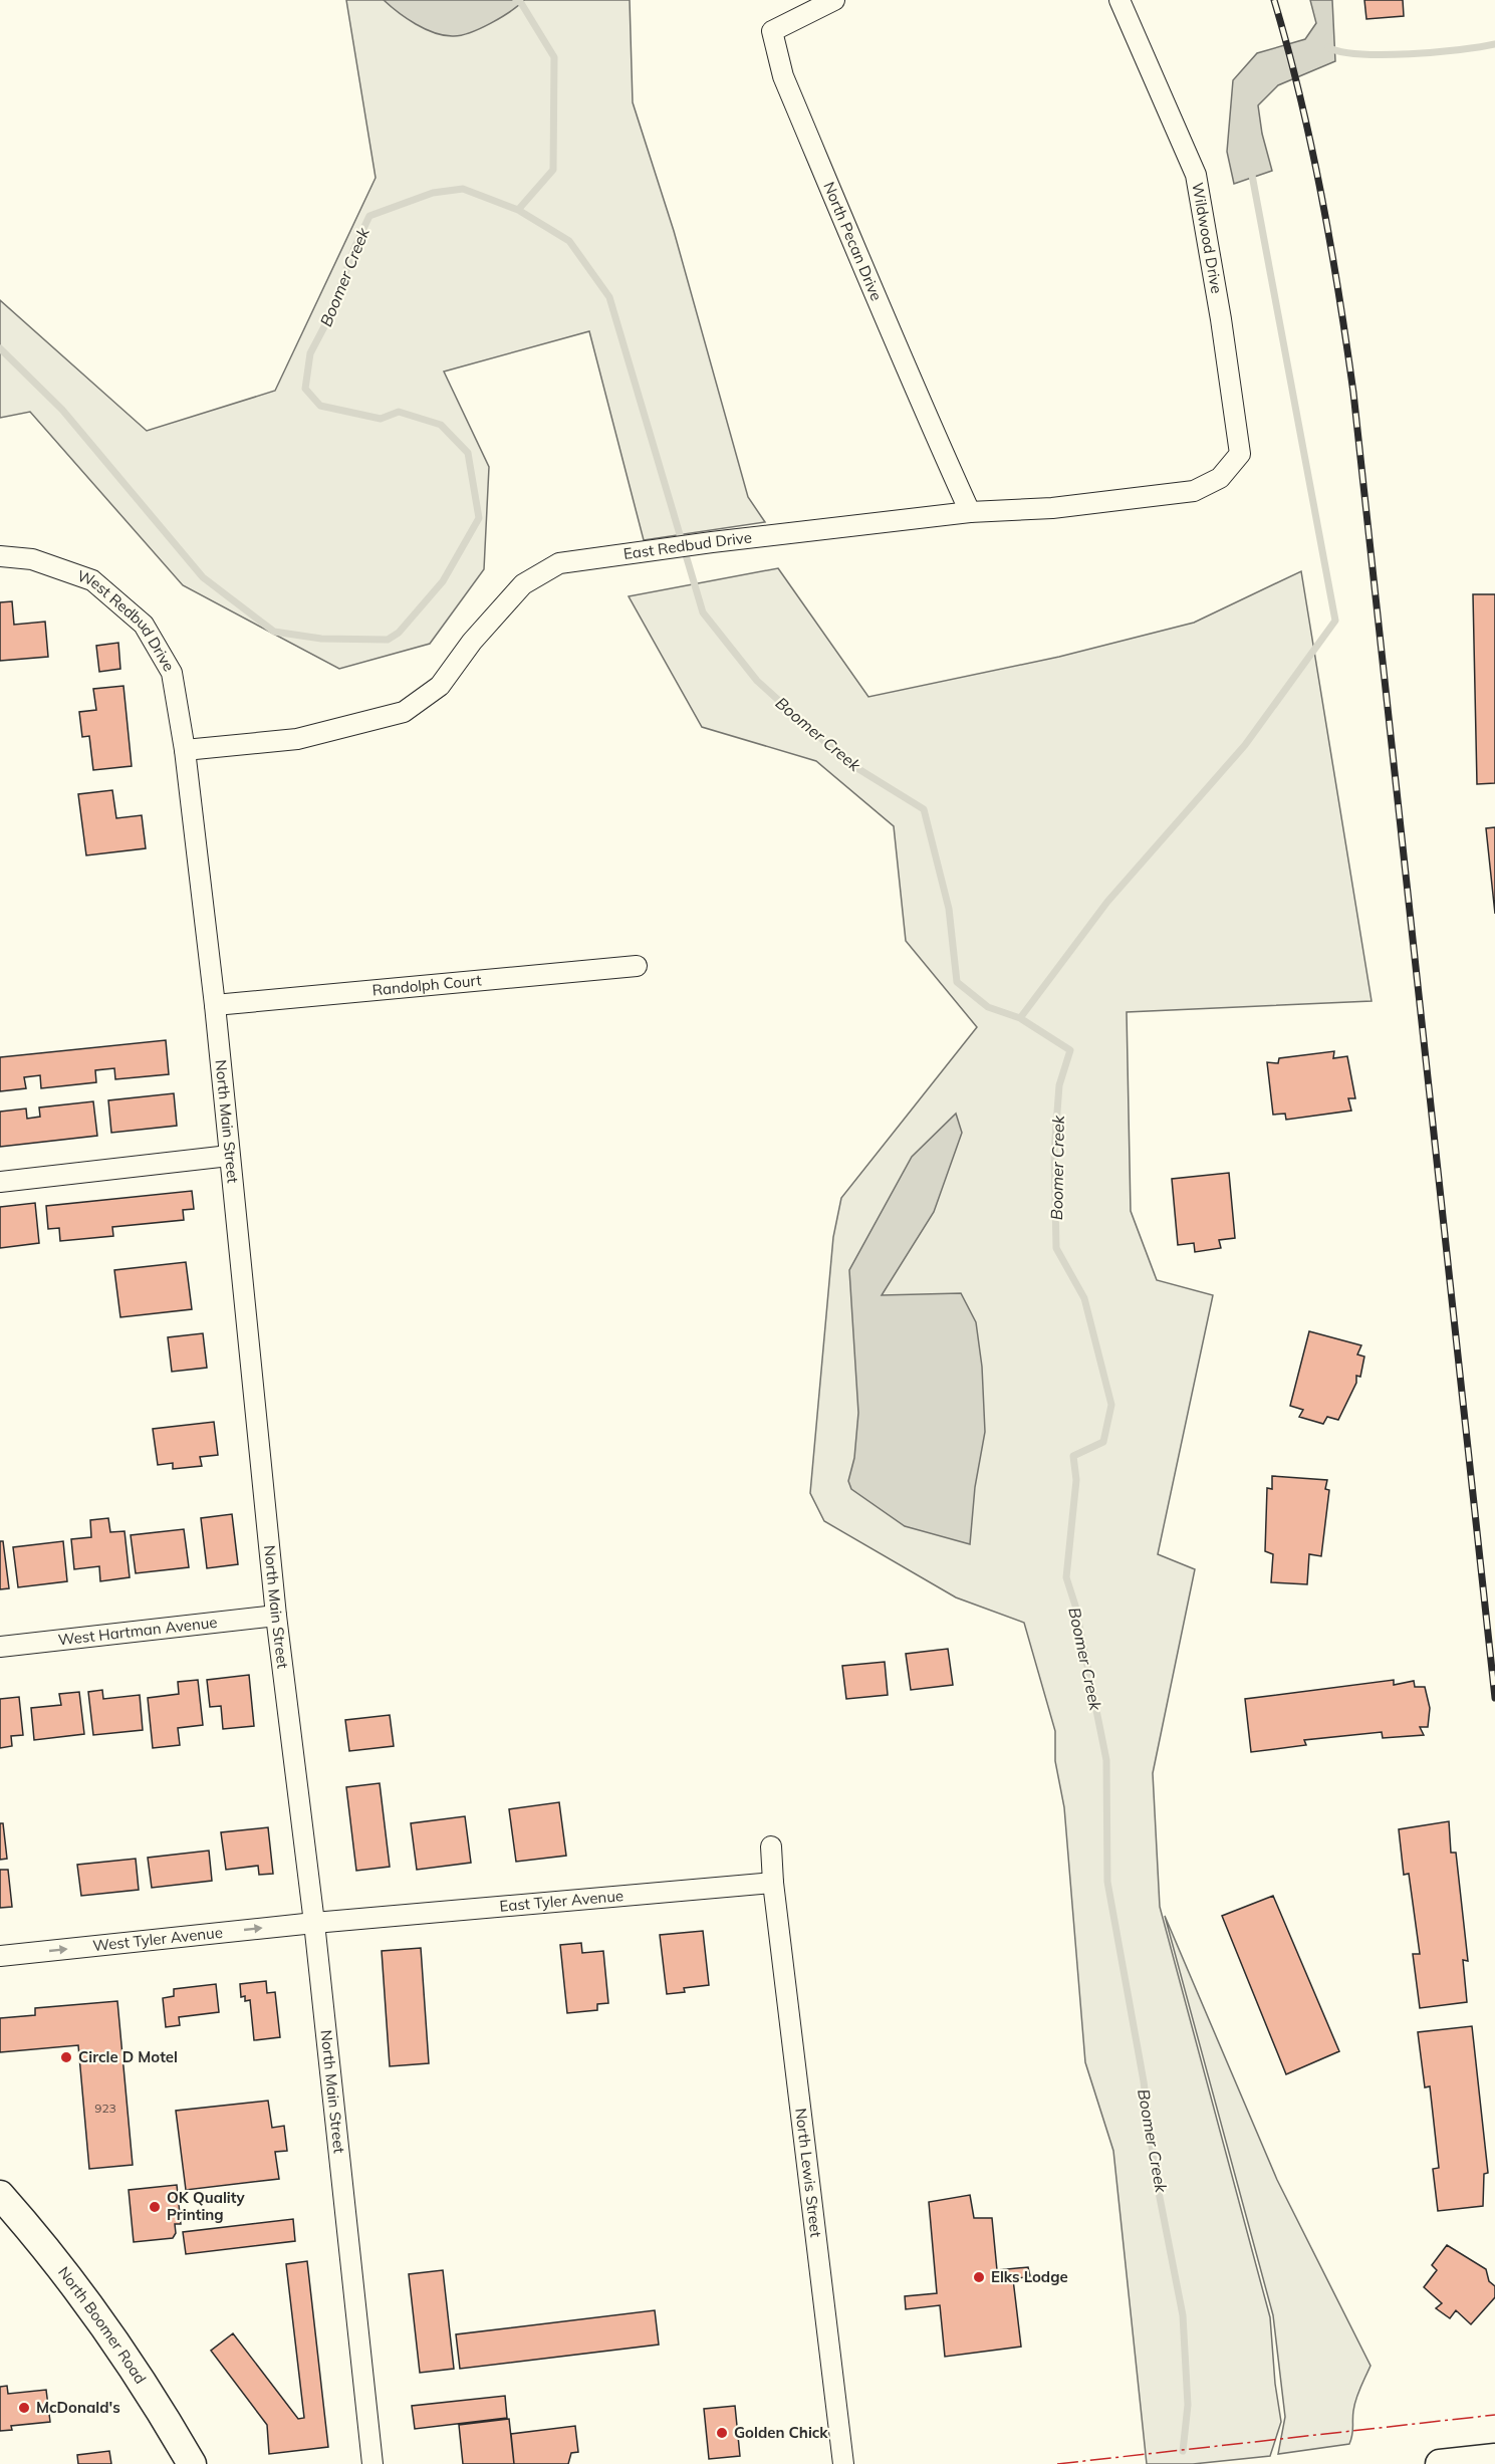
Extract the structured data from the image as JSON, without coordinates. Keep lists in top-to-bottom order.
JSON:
{
  "streets": {
    "main road": ["North Boomer Road"],
    "street": [
      "Wildwood Drive",
      "North Pecan Drive",
      "East Redbud Drive",
      "West Redbud Drive",
      "Randolph Court",
      "North Main Street",
      "West Hartman Avenue",
      "East Tyler Avenue",
      "West Tyler Avenue",
      "North Lewis Street"
    ]
  },
  "crossings": [
    ["Wildwood Drive", "East Redbud Drive"],
    ["North Pecan Drive", "East Redbud Drive"],
    ["East Redbud Drive", "West Redbud Drive"],
    ["East Redbud Drive", "North Main Street"],
    ["West Redbud Drive", "North Main Street"],
    ["Randolph Court", "North Main Street"],
    ["North Main Street", "West Hartman Avenue"],
    ["North Main Street", "East Tyler Avenue"],
    ["North Main Street", "West Tyler Avenue"],
    ["East Tyler Avenue", "West Tyler Avenue"],
    ["East Tyler Avenue", "North Lewis Street"]
  ],
  "one_way": ["West Tyler Avenue"],
  "water": ["Boomer Creek"],
  "places": [
    "Circle D Motel",
    "OK Quality Printing",
    "Elks Lodge",
    "McDonald's",
    "Golden Chick"
  ],
  "house_numbers": ["923"]
}
